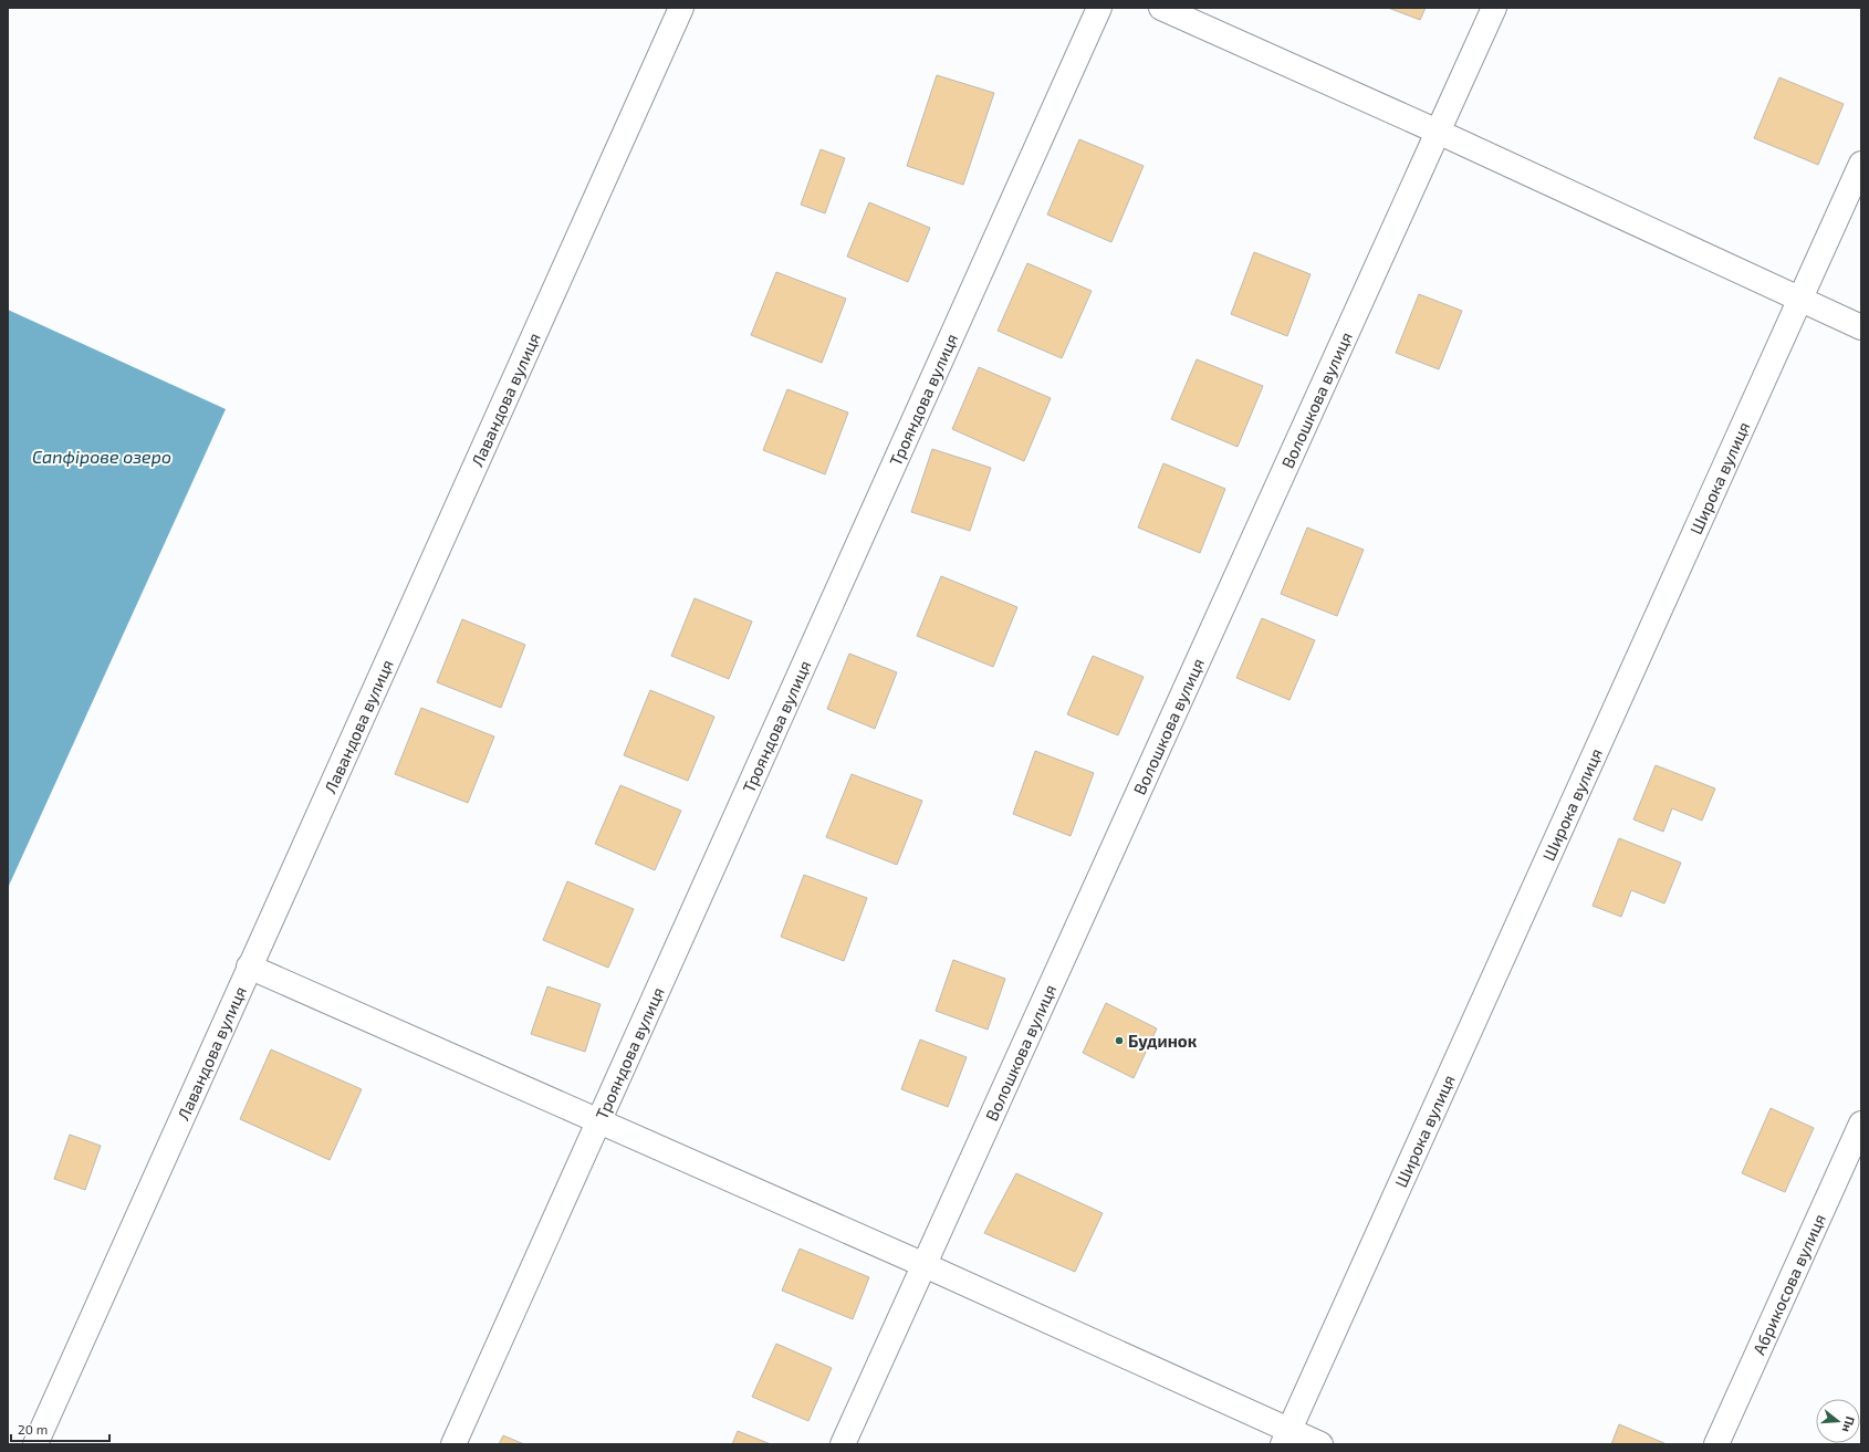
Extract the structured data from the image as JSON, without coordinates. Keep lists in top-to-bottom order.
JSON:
{
  "streets": {
    "street": [
      "Лавандова вулиця",
      "Трояндова вулиця",
      "Волошкова вулиця",
      "Широка вулиця",
      "Абрикосова вулиця"
    ]
  },
  "water": ["Сапфірове озеро"],
  "places": ["Будинок"],
  "scale_bar": "20 m",
  "north": "right"
}
